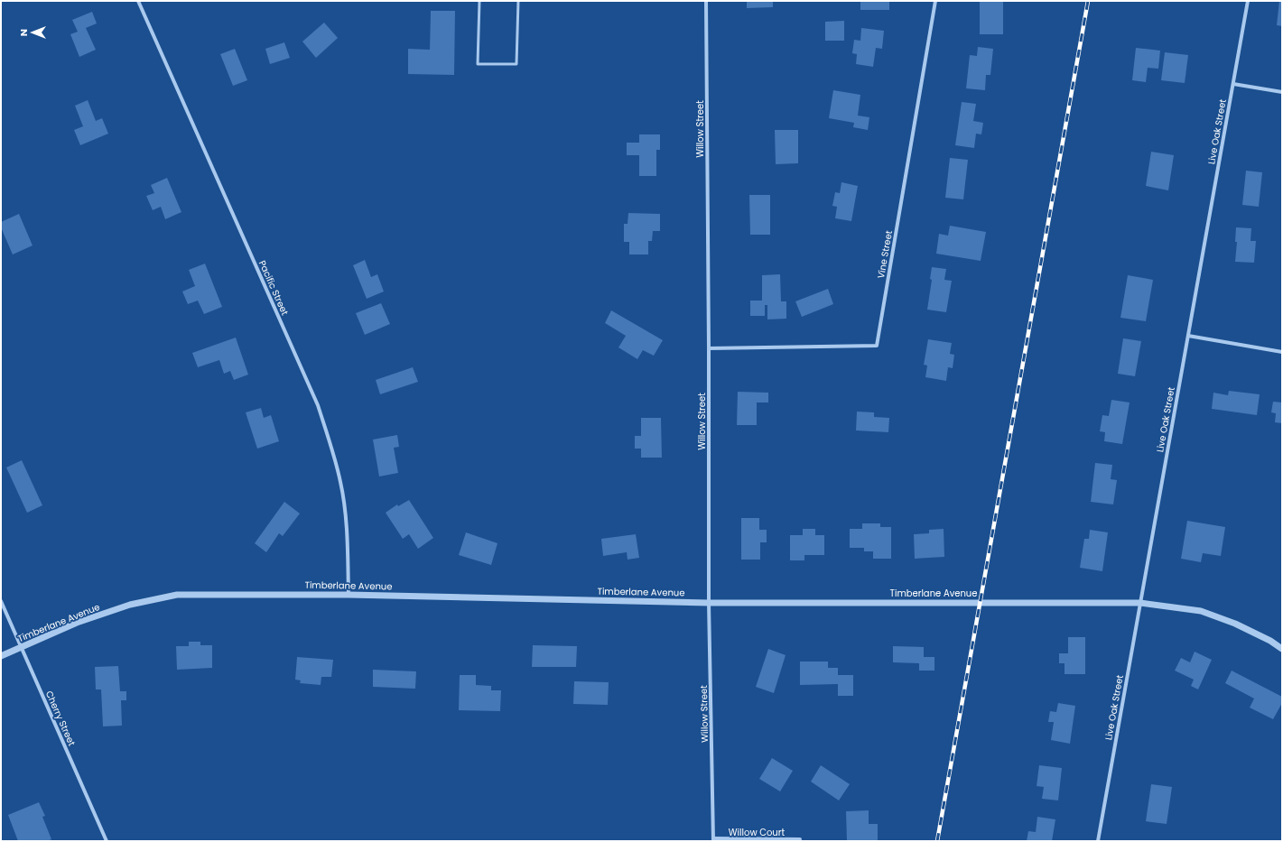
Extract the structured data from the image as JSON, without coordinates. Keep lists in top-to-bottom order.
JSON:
{
  "streets": {
    "street": [
      "Willow Street",
      "Live Oak Street",
      "Vine Street",
      "Pacific Street",
      "Timberlane Avenue",
      "Cherry Street",
      "Willow Court"
    ]
  },
  "crossings": [
    ["Willow Street", "Vine Street"],
    ["Willow Street", "Timberlane Avenue"],
    ["Willow Street", "Willow Court"],
    ["Live Oak Street", "Timberlane Avenue"],
    ["Pacific Street", "Timberlane Avenue"],
    ["Timberlane Avenue", "Cherry Street"]
  ],
  "north": "left"
}
